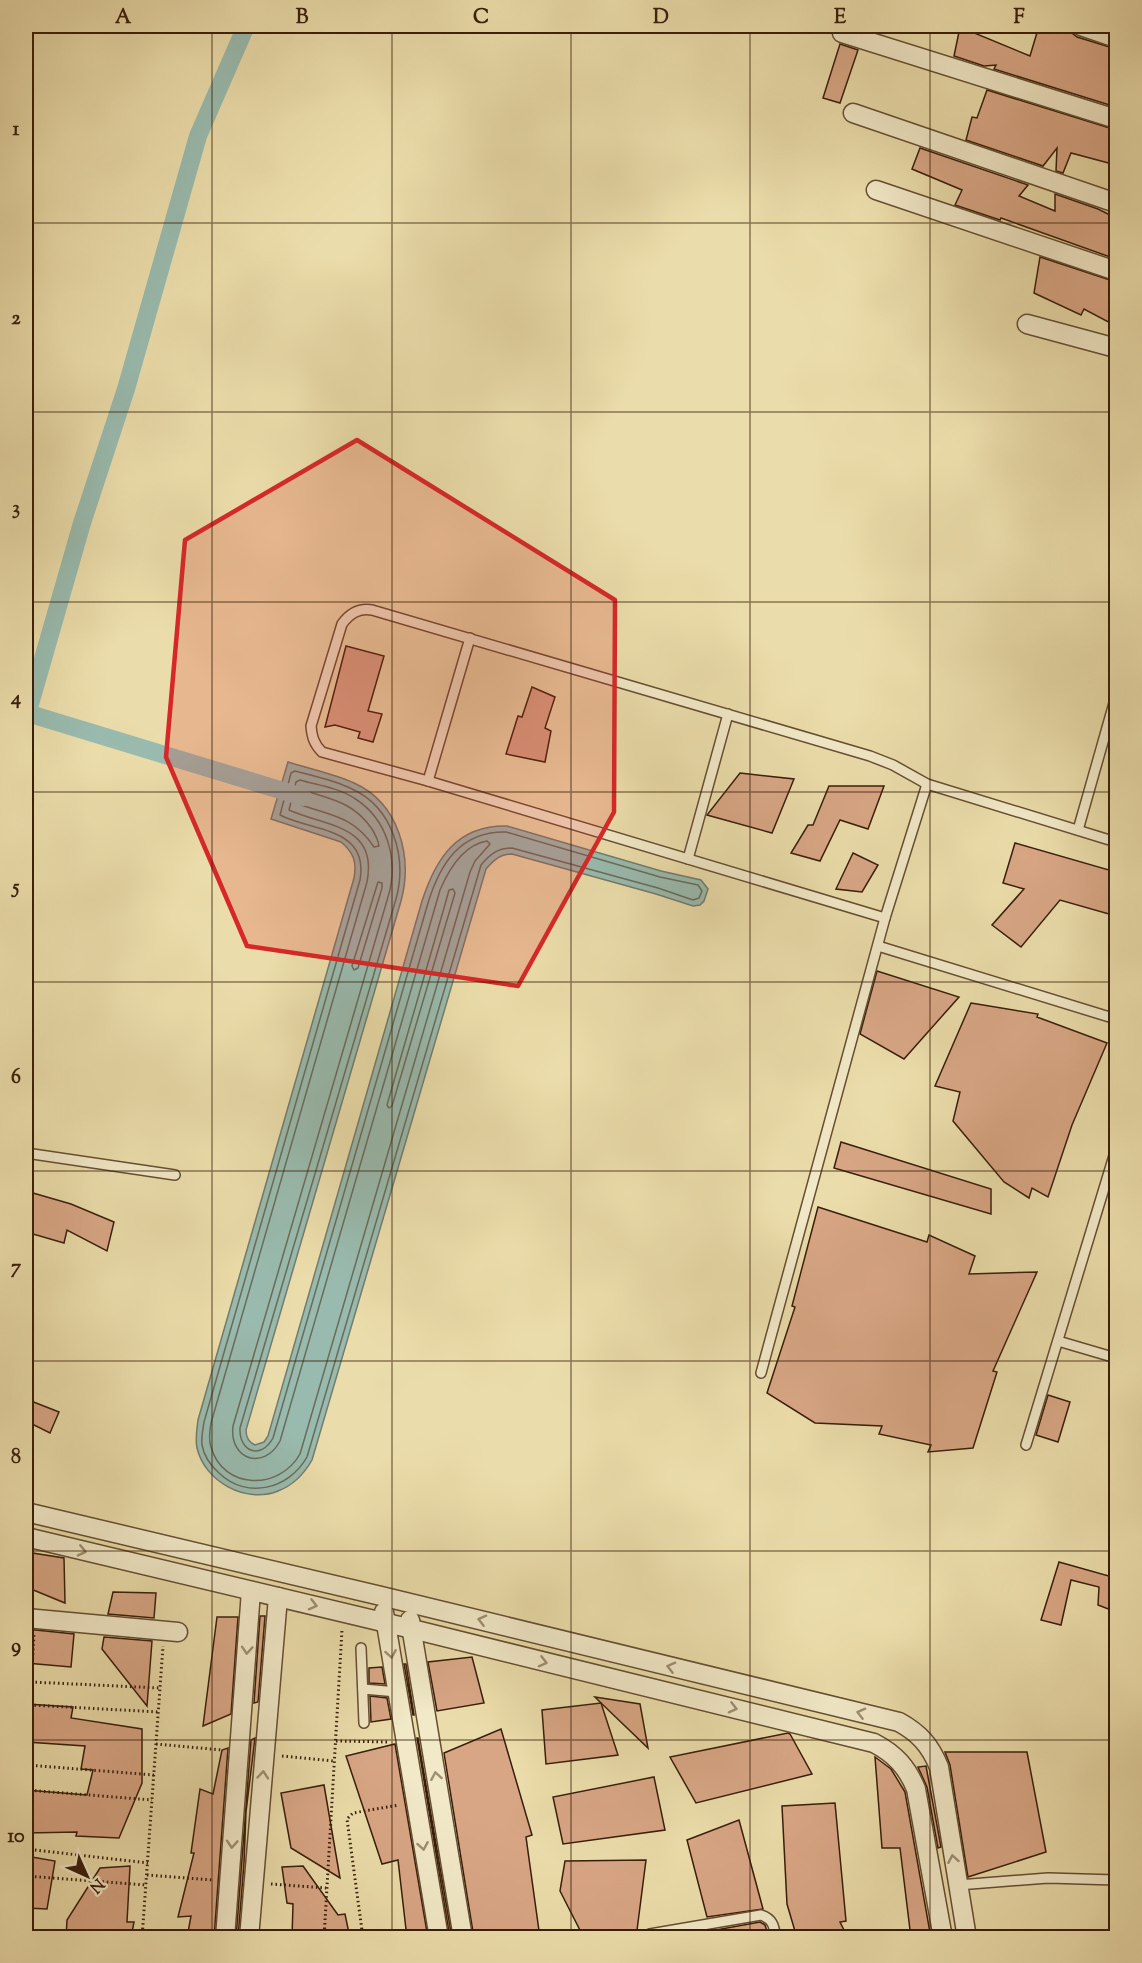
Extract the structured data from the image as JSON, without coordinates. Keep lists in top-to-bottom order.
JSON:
{
  "north": "bottom right",
  "grid": {
    "columns": [
      "A",
      "B",
      "C",
      "D",
      "E",
      "F"
    ],
    "rows": [
      "1",
      "2",
      "3",
      "4",
      "5",
      "6",
      "7",
      "8",
      "9",
      "10"
    ]
  }
}
